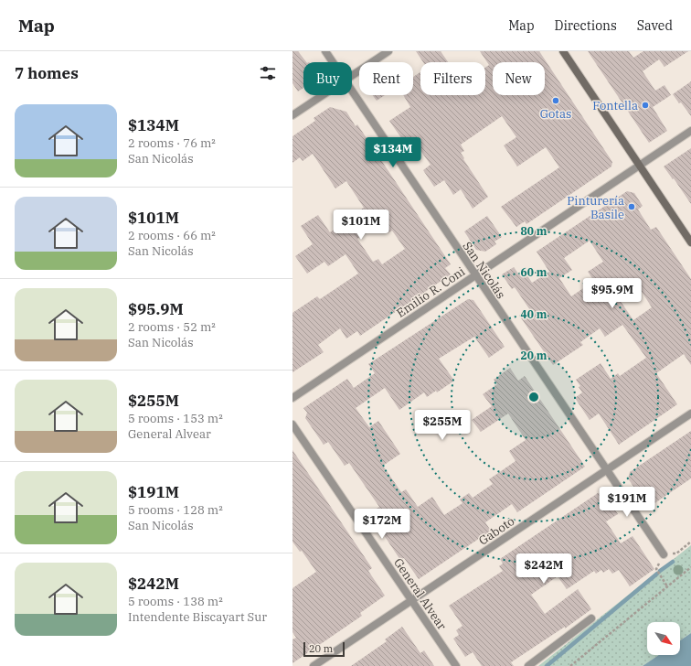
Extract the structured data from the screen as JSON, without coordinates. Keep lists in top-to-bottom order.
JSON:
{
  "streets": {
    "street": [
      "San Nicolás",
      "Emilio R. Coni",
      "Gaboto",
      "General Alvear"
    ]
  },
  "crossings": [
    ["San Nicolás", "Emilio R. Coni"],
    ["San Nicolás", "Gaboto"],
    ["Gaboto", "General Alvear"]
  ],
  "places": ["Gotas", "Fontella", "Pinturería Basile"],
  "scale_bar": "20 m",
  "north": "bottom right",
  "page": {
    "header": "Map",
    "nav": ["Map", "Directions", "Saved"],
    "heading": "7 homes",
    "chip": [
      "Buy",
      "Rent",
      "Filters",
      "New"
    ],
    "list": [
      {
        "name": "$134M",
        "note": "2 rooms · 76 m² · San Nicolás"
      },
      {
        "name": "$101M",
        "note": "2 rooms · 66 m² · San Nicolás"
      },
      {
        "name": "$95.9M",
        "note": "2 rooms · 52 m² · San Nicolás"
      },
      {
        "name": "$255M",
        "note": "5 rooms · 153 m² · General Alvear"
      },
      {
        "name": "$191M",
        "note": "5 rooms · 128 m² · San Nicolás"
      },
      {
        "name": "$242M",
        "note": "5 rooms · 138 m² · Intendente Biscayart Sur"
      }
    ],
    "price": [
      "$134M",
      "$101M",
      "$95.9M",
      "$255M",
      "$191M",
      "$172M",
      "$242M"
    ],
    "scale": "20 m"
  },
  "rings": [
    "80 m",
    "60 m",
    "40 m",
    "20 m"
  ]
}
